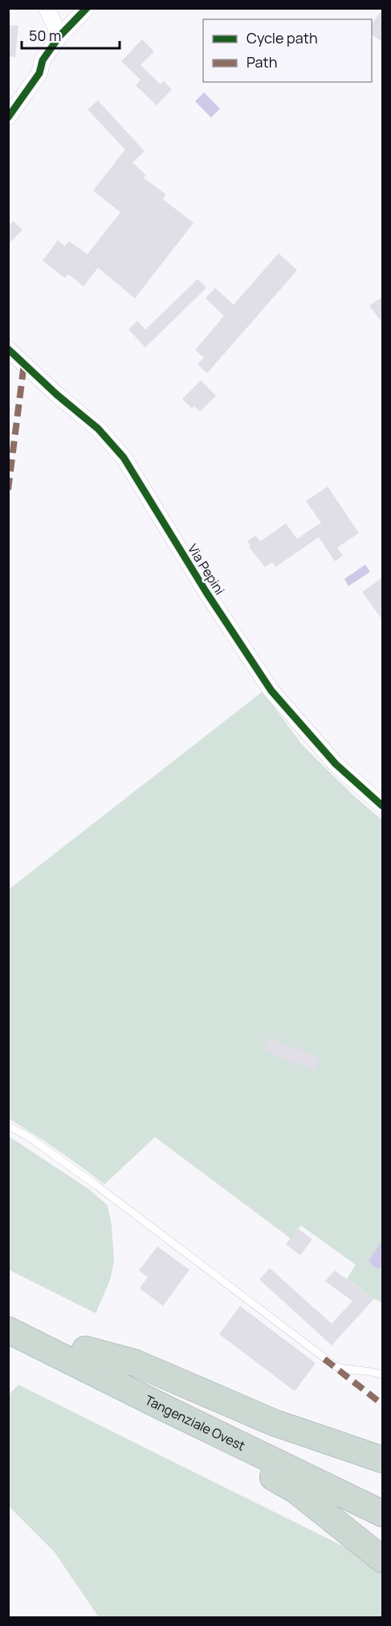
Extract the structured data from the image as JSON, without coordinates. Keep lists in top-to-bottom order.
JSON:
{
  "streets": {
    "highway": ["Tangenziale Ovest"],
    "street": ["Via Pepini"]
  },
  "legend": ["Cycle path", "Path"],
  "scale_bar": "50 m"
}
